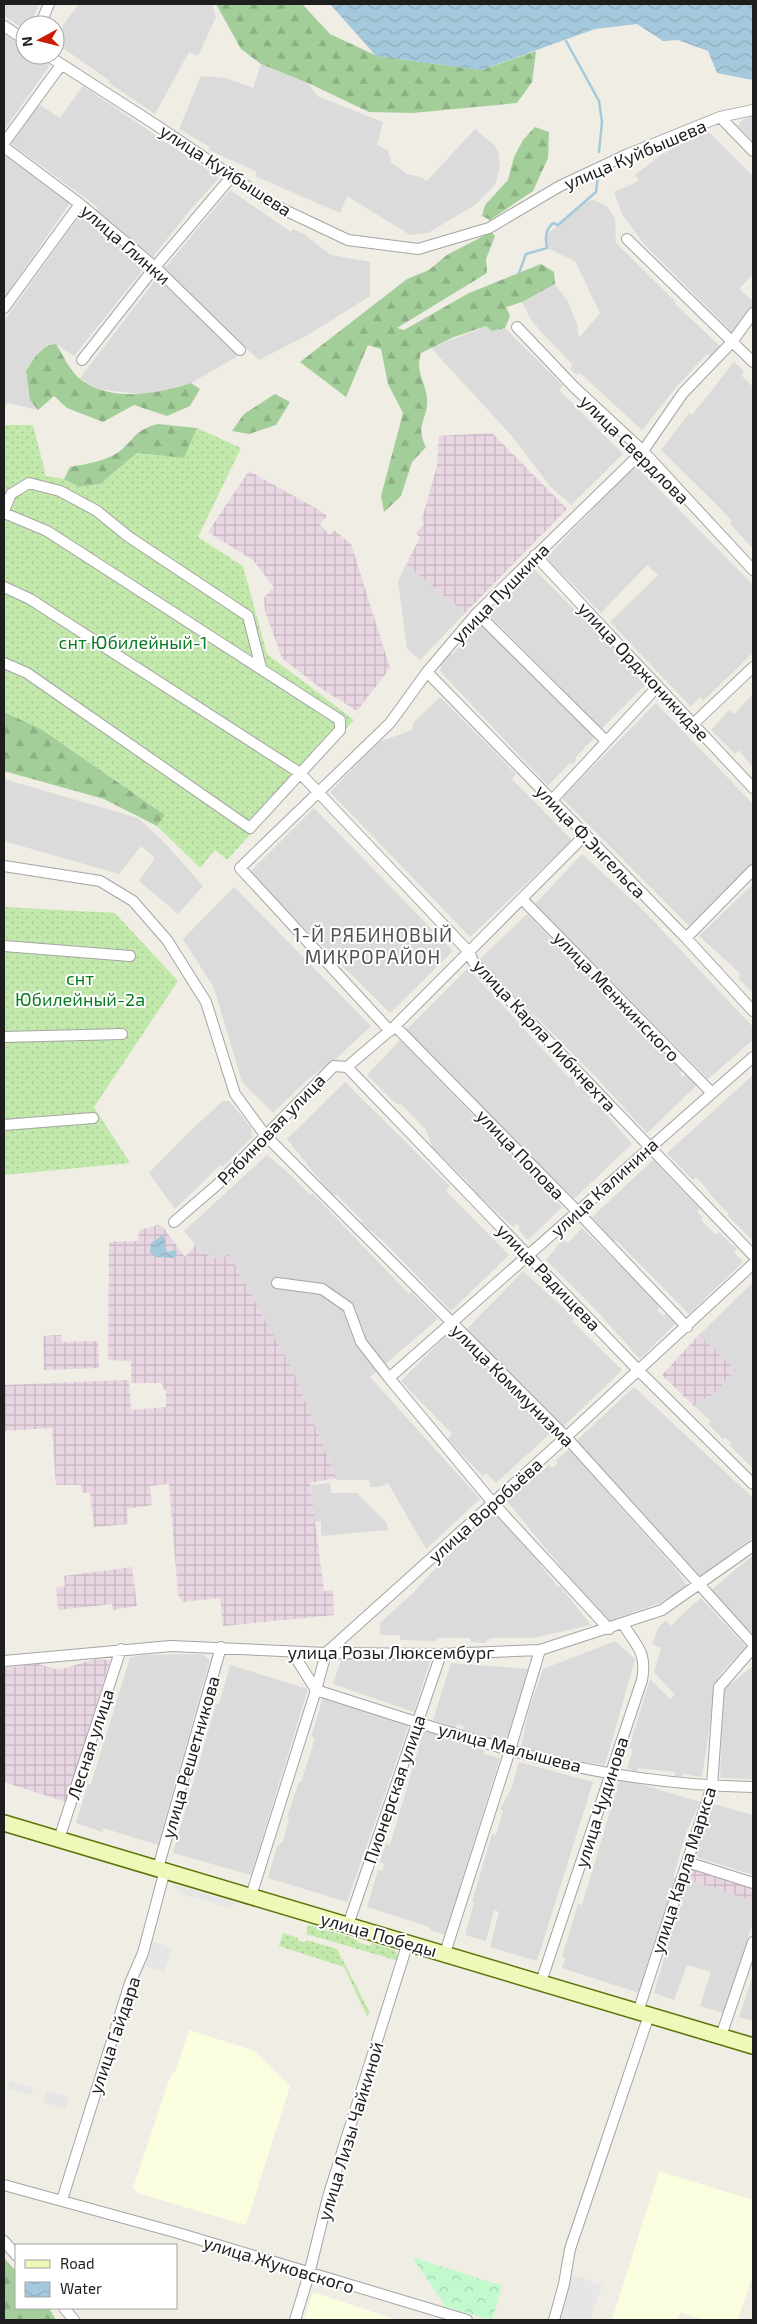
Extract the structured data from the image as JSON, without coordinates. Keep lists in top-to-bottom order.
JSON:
{
  "streets": {
    "street": [
      "улица Куйбышева",
      "улица Глинки",
      "улица Свердлова",
      "улица Пушкина",
      "улица Орджоникидзе",
      "улица Ф.Энгельса",
      "улица Менжинского",
      "улица Карла Либкнехта",
      "Рябиновая улица",
      "улица Попова",
      "улица Калинина",
      "улица Радищева",
      "улица Коммунизма",
      "улица Воробьёва",
      "улица Розы Люксембург",
      "Лесная улица",
      "улица Малышева",
      "улица Решетникова",
      "Пионерская улица",
      "улица Чудинова",
      "улица Карла Маркса",
      "улица Победы",
      "улица Гайдара",
      "улица Лизы Чайкиной",
      "улица Жуковского"
    ]
  },
  "crossings": [
    ["улица Свердлова", "улица Пушкина"],
    ["улица Пушкина", "улица Орджоникидзе"],
    ["улица Пушкина", "улица Ф.Энгельса"],
    ["улица Пушкина", "улица Карла Либкнехта"],
    ["улица Пушкина", "улица Попова"],
    ["улица Ф.Энгельса", "Рябиновая улица"],
    ["улица Менжинского", "Рябиновая улица"],
    ["улица Менжинского", "улица Калинина"],
    ["улица Карла Либкнехта", "Рябиновая улица"],
    ["улица Карла Либкнехта", "улица Калинина"],
    ["Рябиновая улица", "улица Попова"],
    ["Рябиновая улица", "улица Радищева"],
    ["Рябиновая улица", "улица Коммунизма"],
    ["улица Попова", "улица Калинина"],
    ["улица Попова", "улица Воробьёва"],
    ["улица Калинина", "улица Радищева"],
    ["улица Калинина", "улица Коммунизма"],
    ["улица Радищева", "улица Воробьёва"],
    ["улица Коммунизма", "улица Воробьёва"],
    ["улица Коммунизма", "улица Розы Люксембург"],
    ["улица Воробьёва", "улица Розы Люксембург"],
    ["улица Розы Люксембург", "Лесная улица"],
    ["улица Розы Люксембург", "улица Решетникова"],
    ["улица Розы Люксембург", "Пионерская улица"],
    ["улица Розы Люксембург", "улица Чудинова"],
    ["Лесная улица", "улица Победы"],
    ["улица Малышева", "Пионерская улица"],
    ["улица Малышева", "улица Чудинова"],
    ["улица Малышева", "улица Карла Маркса"],
    ["улица Решетникова", "улица Победы"],
    ["улица Решетникова", "улица Гайдара"],
    ["Пионерская улица", "улица Победы"],
    ["улица Чудинова", "улица Победы"],
    ["улица Карла Маркса", "улица Победы"],
    ["улица Победы", "улица Гайдара"],
    ["улица Победы", "улица Лизы Чайкиной"],
    ["улица Гайдара", "улица Жуковского"],
    ["улица Лизы Чайкиной", "улица Жуковского"]
  ],
  "districts": ["1-Й РЯБИНОВЫЙ МИКРОРАЙОН"],
  "parks": ["снт Юбилейный-1", "снт Юбилейный-2а"],
  "legend": ["Road", "Water"],
  "north": "left"
}
